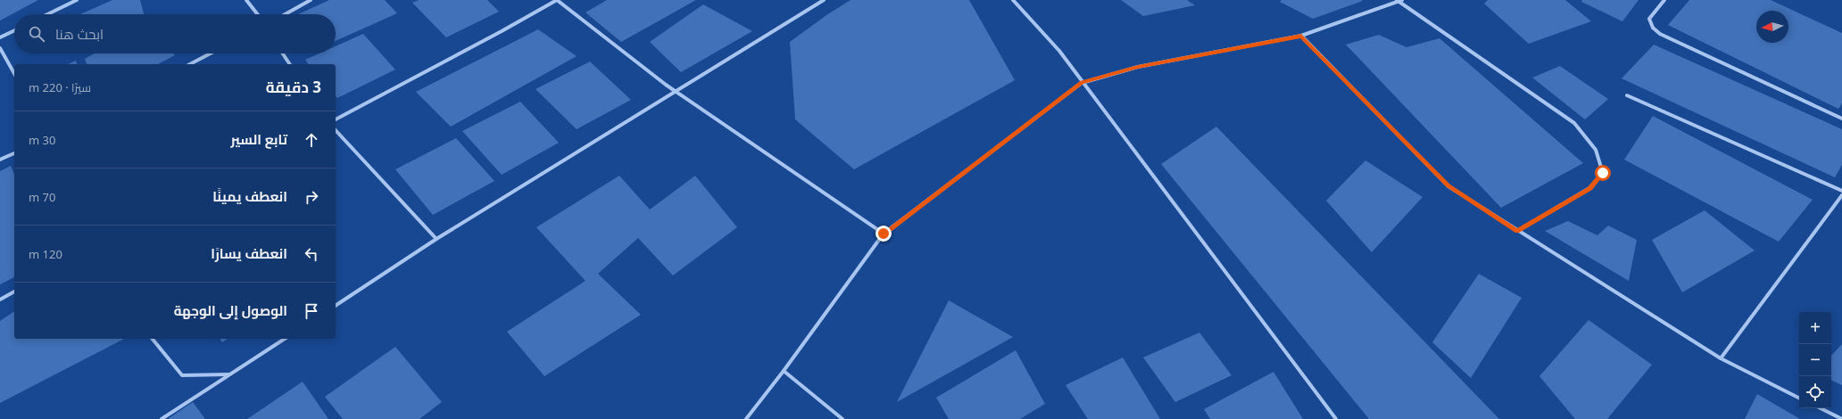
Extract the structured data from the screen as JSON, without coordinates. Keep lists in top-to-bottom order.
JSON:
{
  "north": "left",
  "page": {
    "search": "ابحث هنا",
    "heading": ["3 دقيقة", "سيرًا · 220 m"],
    "list": [
      ["تابع السير", "30 m"],
      ["انعطف يمينًا", "70 m"],
      ["انعطف يسارًا", "120 m"],
      "الوصول إلى الوجهة"
    ],
    "map_buttons": ["+", "−"]
  }
}
